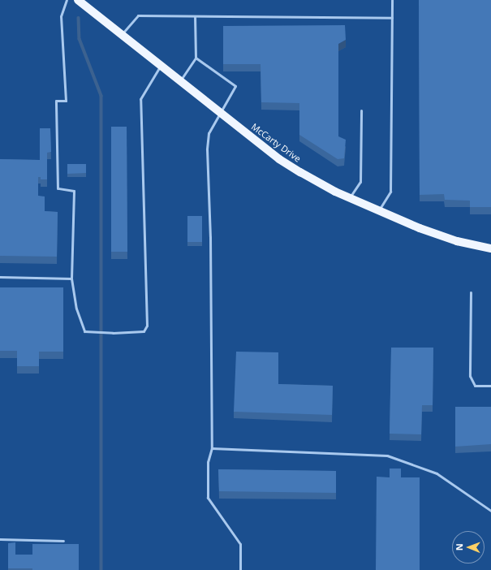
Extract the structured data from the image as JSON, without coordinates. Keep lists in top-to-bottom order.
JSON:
{
  "streets": {
    "main road": ["McCarty Drive"]
  },
  "north": "left"
}
